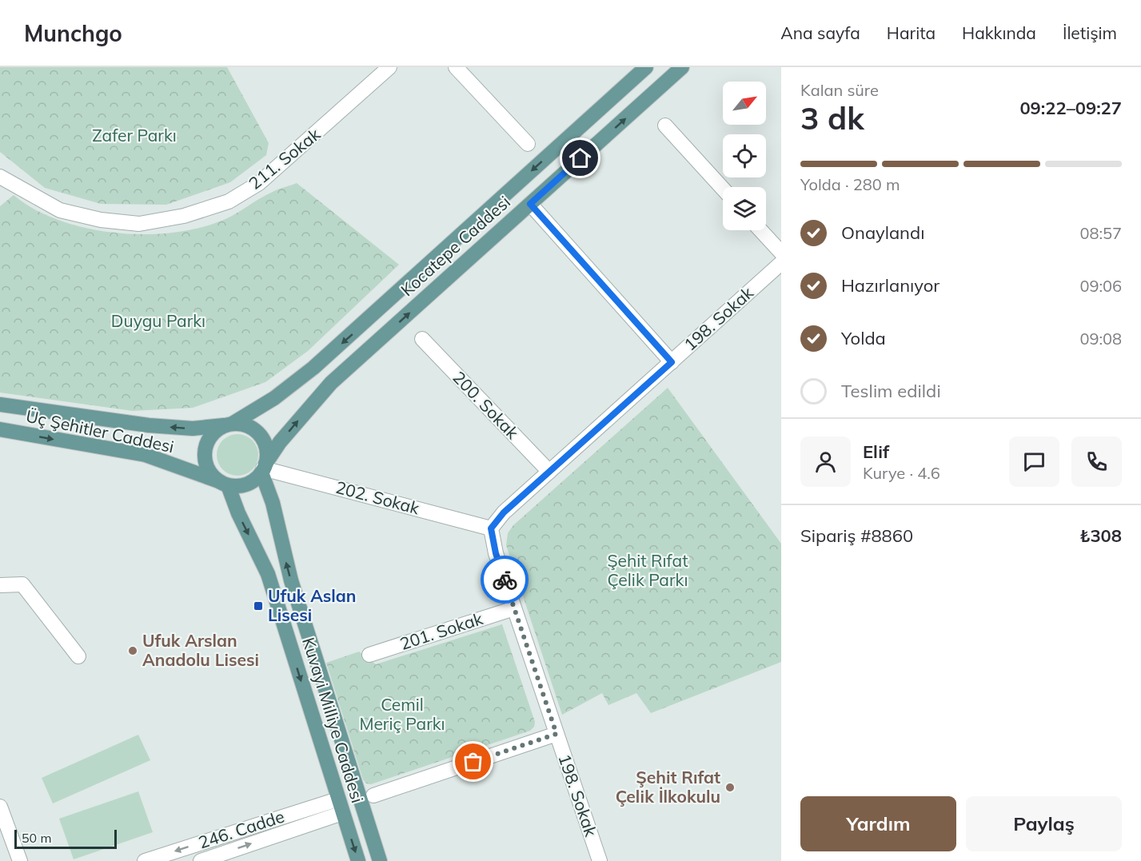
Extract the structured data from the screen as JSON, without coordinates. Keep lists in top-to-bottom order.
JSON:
{
  "streets": {
    "main road": ["Kocatepe Caddesi", "Üç Şehitler Caddesi", "Kuvayi Milliye Caddesi"],
    "street": [
      "211. Sokak",
      "198. Sokak",
      "200. Sokak",
      "202. Sokak",
      "201. Sokak",
      "246. Cadde"
    ]
  },
  "crossings": [
    ["Kocatepe Caddesi", "Üç Şehitler Caddesi"],
    ["Kocatepe Caddesi", "202. Sokak"],
    ["Kocatepe Caddesi", "Kuvayi Milliye Caddesi"],
    ["198. Sokak", "200. Sokak"],
    ["198. Sokak", "202. Sokak"],
    ["198. Sokak", "201. Sokak"],
    ["Üç Şehitler Caddesi", "202. Sokak"],
    ["Üç Şehitler Caddesi", "Kuvayi Milliye Caddesi"],
    ["202. Sokak", "Kuvayi Milliye Caddesi"],
    ["Kuvayi Milliye Caddesi", "246. Cadde"]
  ],
  "parks": [
    "Zafer Parkı",
    "Duygu Parkı",
    "Şehit Rıfat Çelik Parkı",
    "Cemil Meriç Parkı"
  ],
  "places": {
    "transit": ["Ufuk Aslan Lisesi"],
    "other": ["Ufuk Arslan Anadolu Lisesi", "Şehit Rıfat Çelik İlkokulu"]
  },
  "scale_bar": "50 m",
  "north": "top right",
  "page": {
    "header": "Munchgo",
    "nav": [
      "Ana sayfa",
      "Harita",
      "Hakkında",
      "İletişim"
    ],
    "heading": ["3 dk", "Kalan süre", "09:22–09:27"],
    "panel": [
      "Elif",
      "Kurye · 4.6",
      "Sipariş #8860",
      "₺308"
    ],
    "bar": "Yolda · 280 m",
    "list": [
      ["Onaylandı", "08:57"],
      ["Hazırlanıyor", "09:06"],
      ["Yolda", "09:08"],
      "Teslim edildi"
    ],
    "buttons": ["Yardım", "Paylaş"],
    "scale": "50 m"
  }
}
